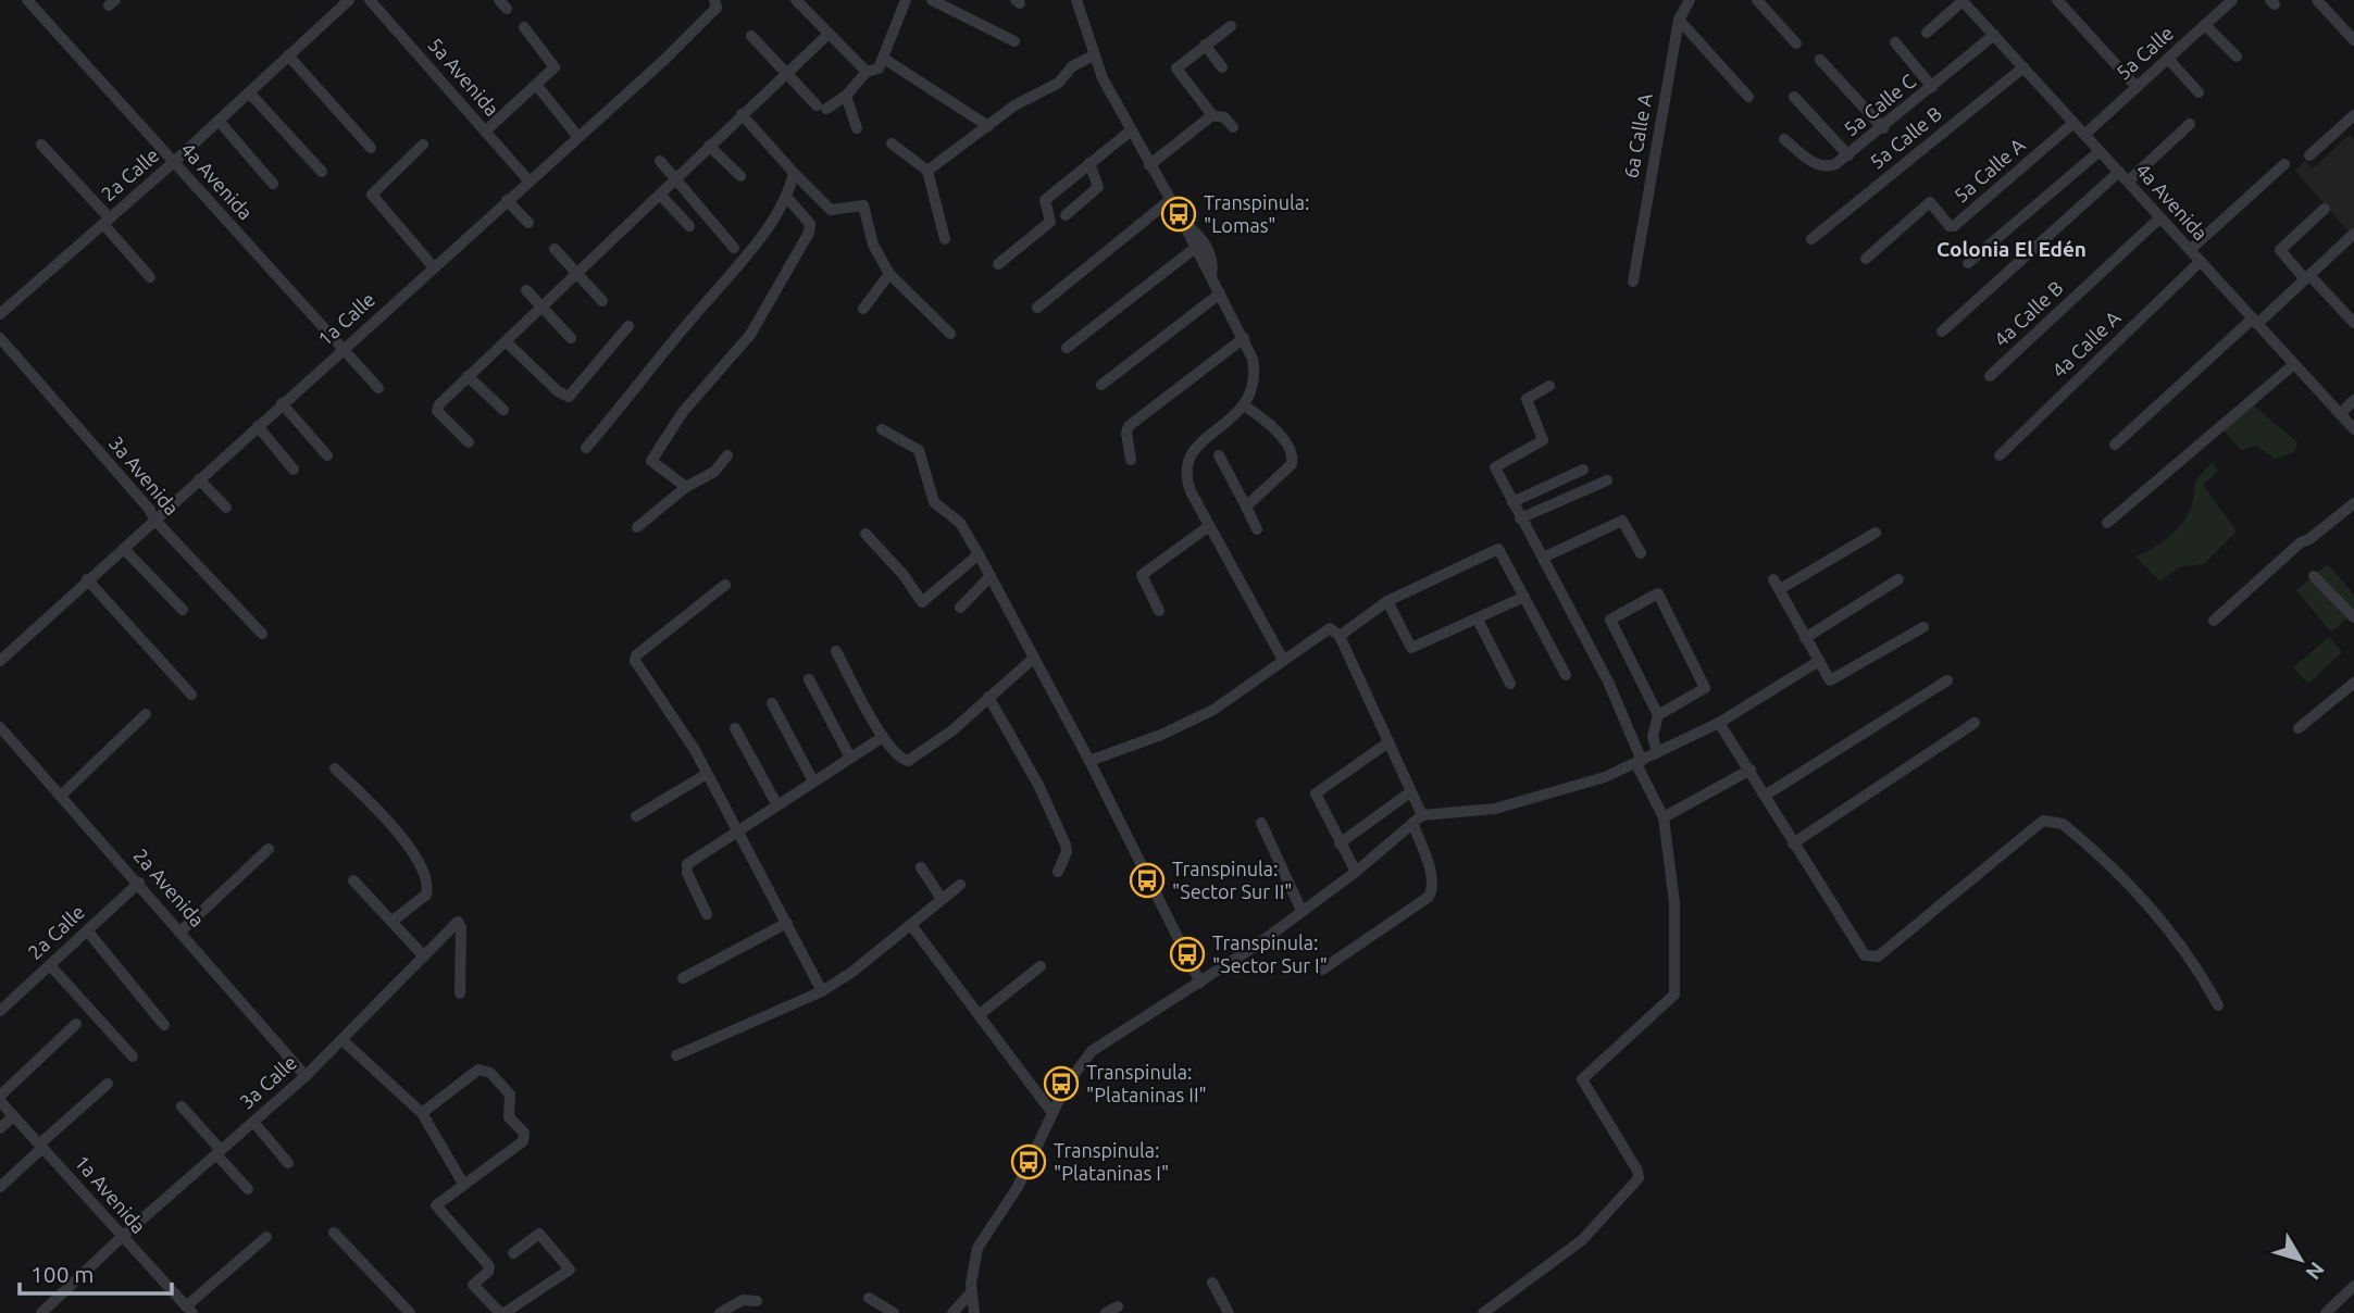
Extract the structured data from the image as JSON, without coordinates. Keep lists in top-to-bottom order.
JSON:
{
  "streets": {
    "street": [
      "5a Calle",
      "5a Avenida",
      "5a Calle C",
      "6a Calle A",
      "5a Calle B",
      "5a Calle A",
      "2a Calle",
      "4a Avenida",
      "4a Calle B",
      "1a Calle",
      "4a Calle A",
      "3a Avenida",
      "2a Avenida",
      "3a Calle",
      "1a Avenida"
    ]
  },
  "crossings": [
    ["5a Calle", "4a Avenida"],
    ["5a Avenida", "1a Calle"],
    ["5a Calle C", "4a Avenida"],
    ["5a Calle B", "4a Avenida"],
    ["5a Calle A", "4a Avenida"],
    ["2a Calle", "4a Avenida"],
    ["2a Calle", "2a Avenida"],
    ["4a Avenida", "4a Calle B"],
    ["4a Avenida", "1a Calle"],
    ["4a Avenida", "4a Calle A"],
    ["1a Calle", "3a Avenida"],
    ["2a Avenida", "3a Calle"],
    ["3a Calle", "1a Avenida"]
  ],
  "districts": ["Colonia El Edén"],
  "places": {
    "bus stop": [
      "Transpinula: \"Lomas\"",
      "Transpinula: \"Sector Sur II\"",
      "Transpinula: \"Sector Sur I\"",
      "Transpinula: \"Plataninas II\"",
      "Transpinula: \"Plataninas I\""
    ]
  },
  "scale_bar": "100 m",
  "north": "bottom right"
}
